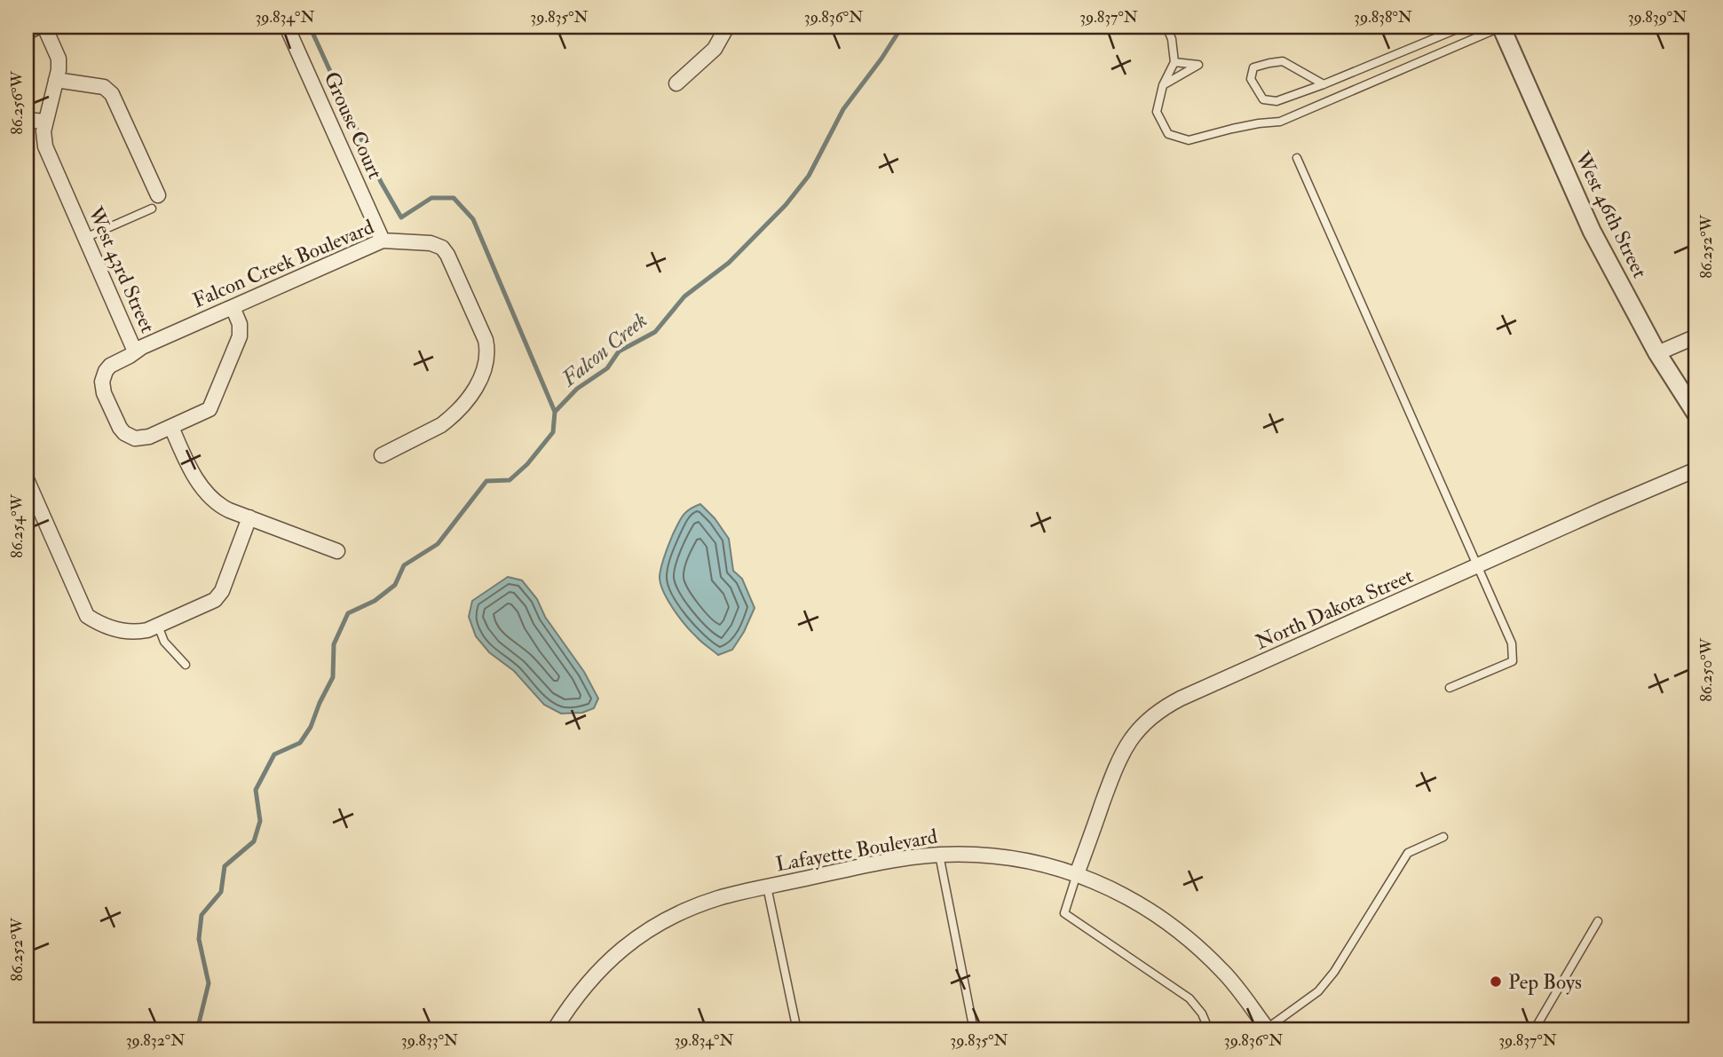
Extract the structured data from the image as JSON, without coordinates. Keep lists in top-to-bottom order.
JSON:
{
  "streets": {
    "street": [
      "Grouse Court",
      "West 46th Street",
      "Falcon Creek Boulevard",
      "West 43rd Street",
      "North Dakota Street",
      "Lafayette Boulevard"
    ]
  },
  "crossings": [
    ["Grouse Court", "Falcon Creek Boulevard"],
    ["Falcon Creek Boulevard", "West 43rd Street"],
    ["North Dakota Street", "Lafayette Boulevard"]
  ],
  "water": ["Falcon Creek"],
  "places": ["Pep Boys"],
  "coordinates": [
    "39.834°N",
    "39.835°N",
    "39.836°N",
    "39.837°N",
    "39.838°N",
    "39.839°N",
    "86.256°W",
    "86.252°W",
    "86.254°W",
    "86.250°W",
    "39.832°N",
    "39.833°N"
  ]
}
